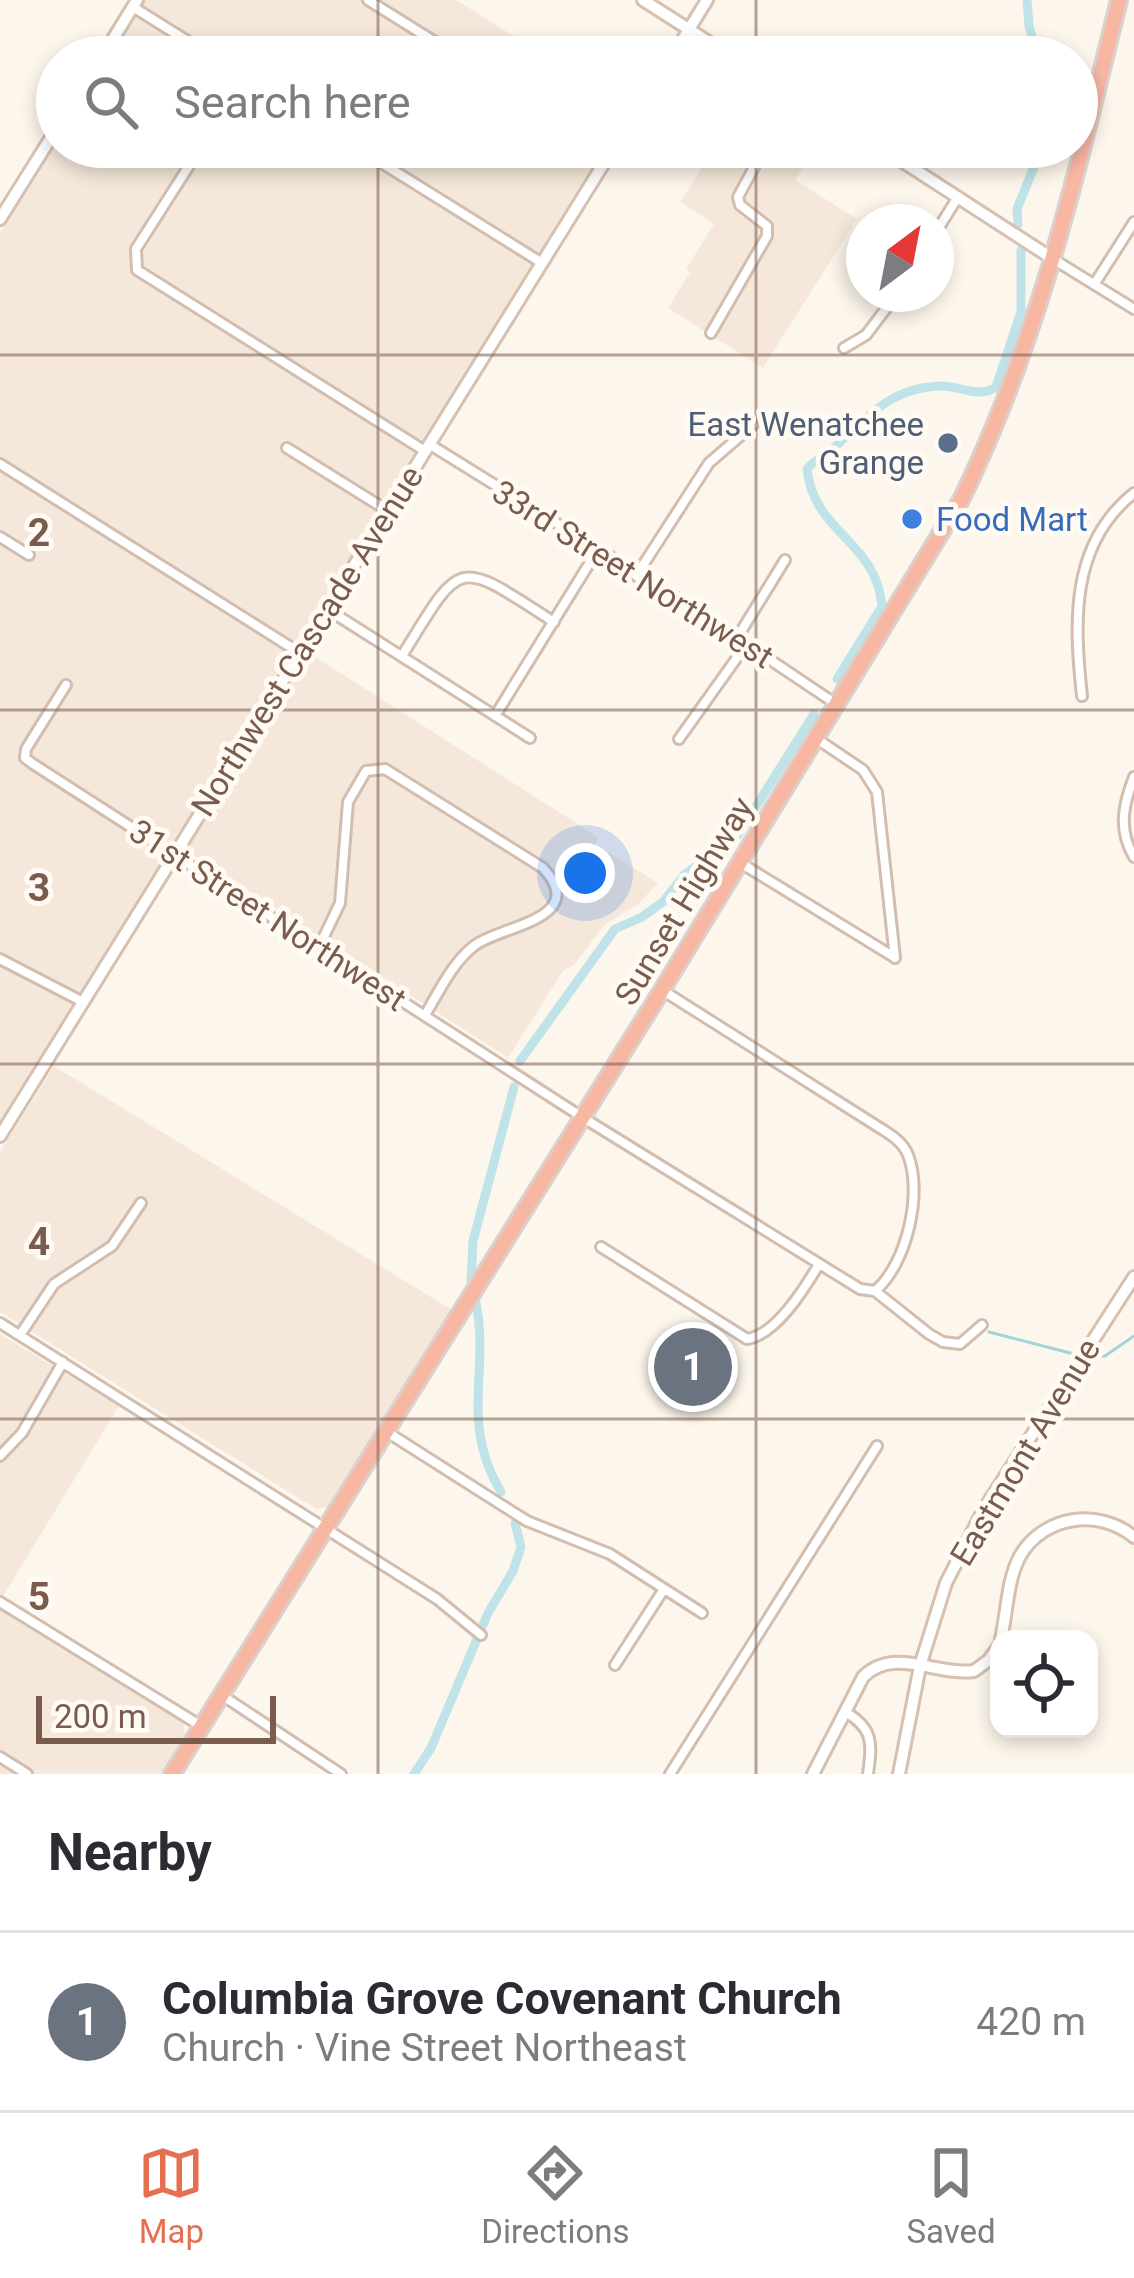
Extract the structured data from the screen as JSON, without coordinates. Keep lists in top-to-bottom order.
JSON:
{
  "streets": {
    "highway": ["Sunset Highway"],
    "street": [
      "33rd Street Northwest",
      "Northwest Cascade Avenue",
      "31st Street Northwest",
      "Eastmont Avenue"
    ]
  },
  "crossings": [
    ["33rd Street Northwest", "Northwest Cascade Avenue"],
    ["33rd Street Northwest", "Sunset Highway"],
    ["Northwest Cascade Avenue", "31st Street Northwest"],
    ["Sunset Highway", "31st Street Northwest"]
  ],
  "places": ["East Wenatchee Grange", "Food Mart"],
  "scale_bar": "200 m",
  "north": "top right",
  "page": {
    "search": "Search here",
    "pins": "1",
    "scale": "200 m",
    "heading": "Nearby",
    "list": [
      {
        "mark": "1",
        "name": "Columbia Grove Covenant Church",
        "note": "Church · Vine Street Northeast",
        "value": "420 m"
      }
    ],
    "nav": ["Map", "Directions", "Saved"]
  },
  "grid": {
    "rows": [
      "2",
      "3",
      "4",
      "5"
    ]
  }
}
